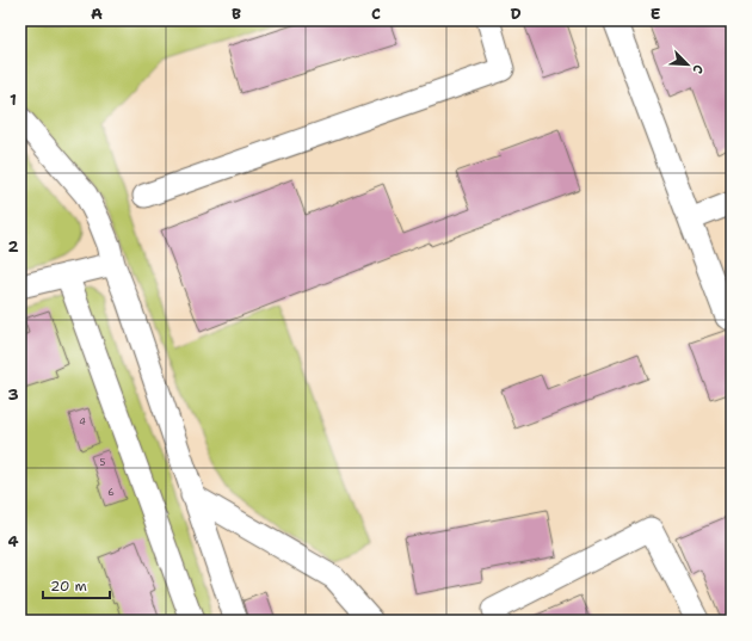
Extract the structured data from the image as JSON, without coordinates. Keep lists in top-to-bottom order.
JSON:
{
  "house_numbers": ["4", "5", "6"],
  "scale_bar": "20 m",
  "north": "bottom right",
  "grid": {
    "columns": [
      "A",
      "B",
      "C",
      "D",
      "E"
    ],
    "rows": [
      "1",
      "2",
      "3",
      "4"
    ]
  }
}
